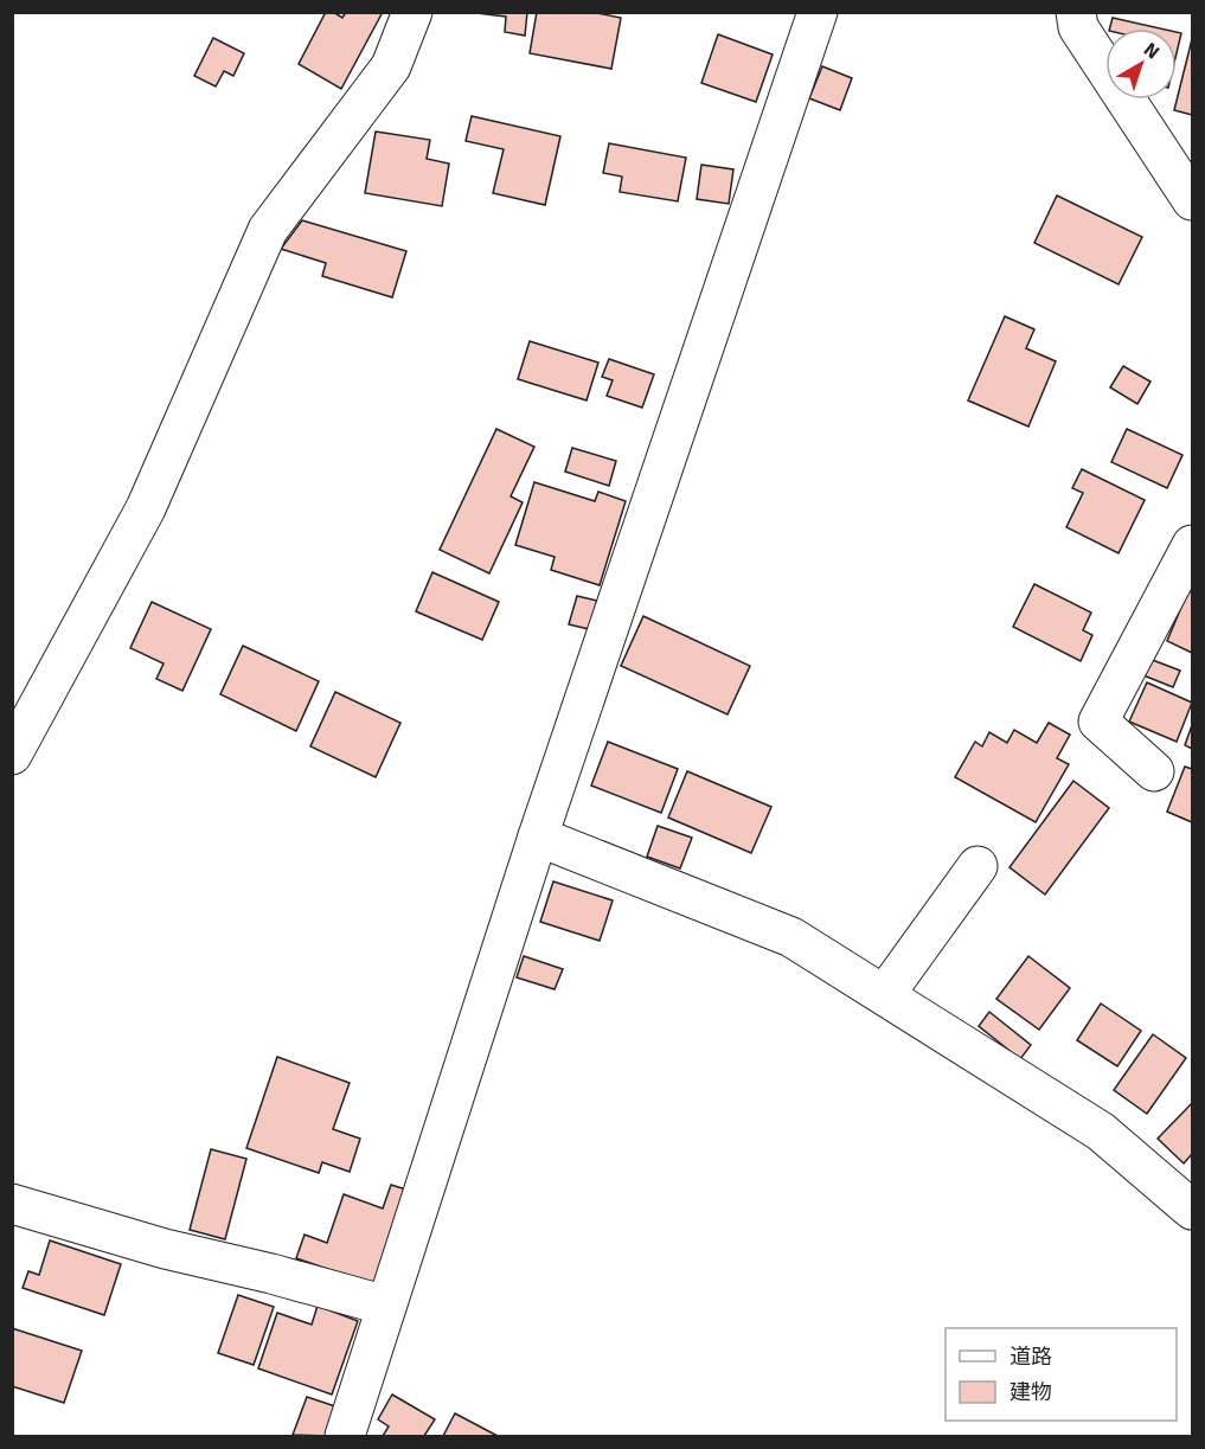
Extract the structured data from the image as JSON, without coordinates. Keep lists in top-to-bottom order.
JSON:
{
  "legend": ["道路", "建物"],
  "north": "top right"
}
